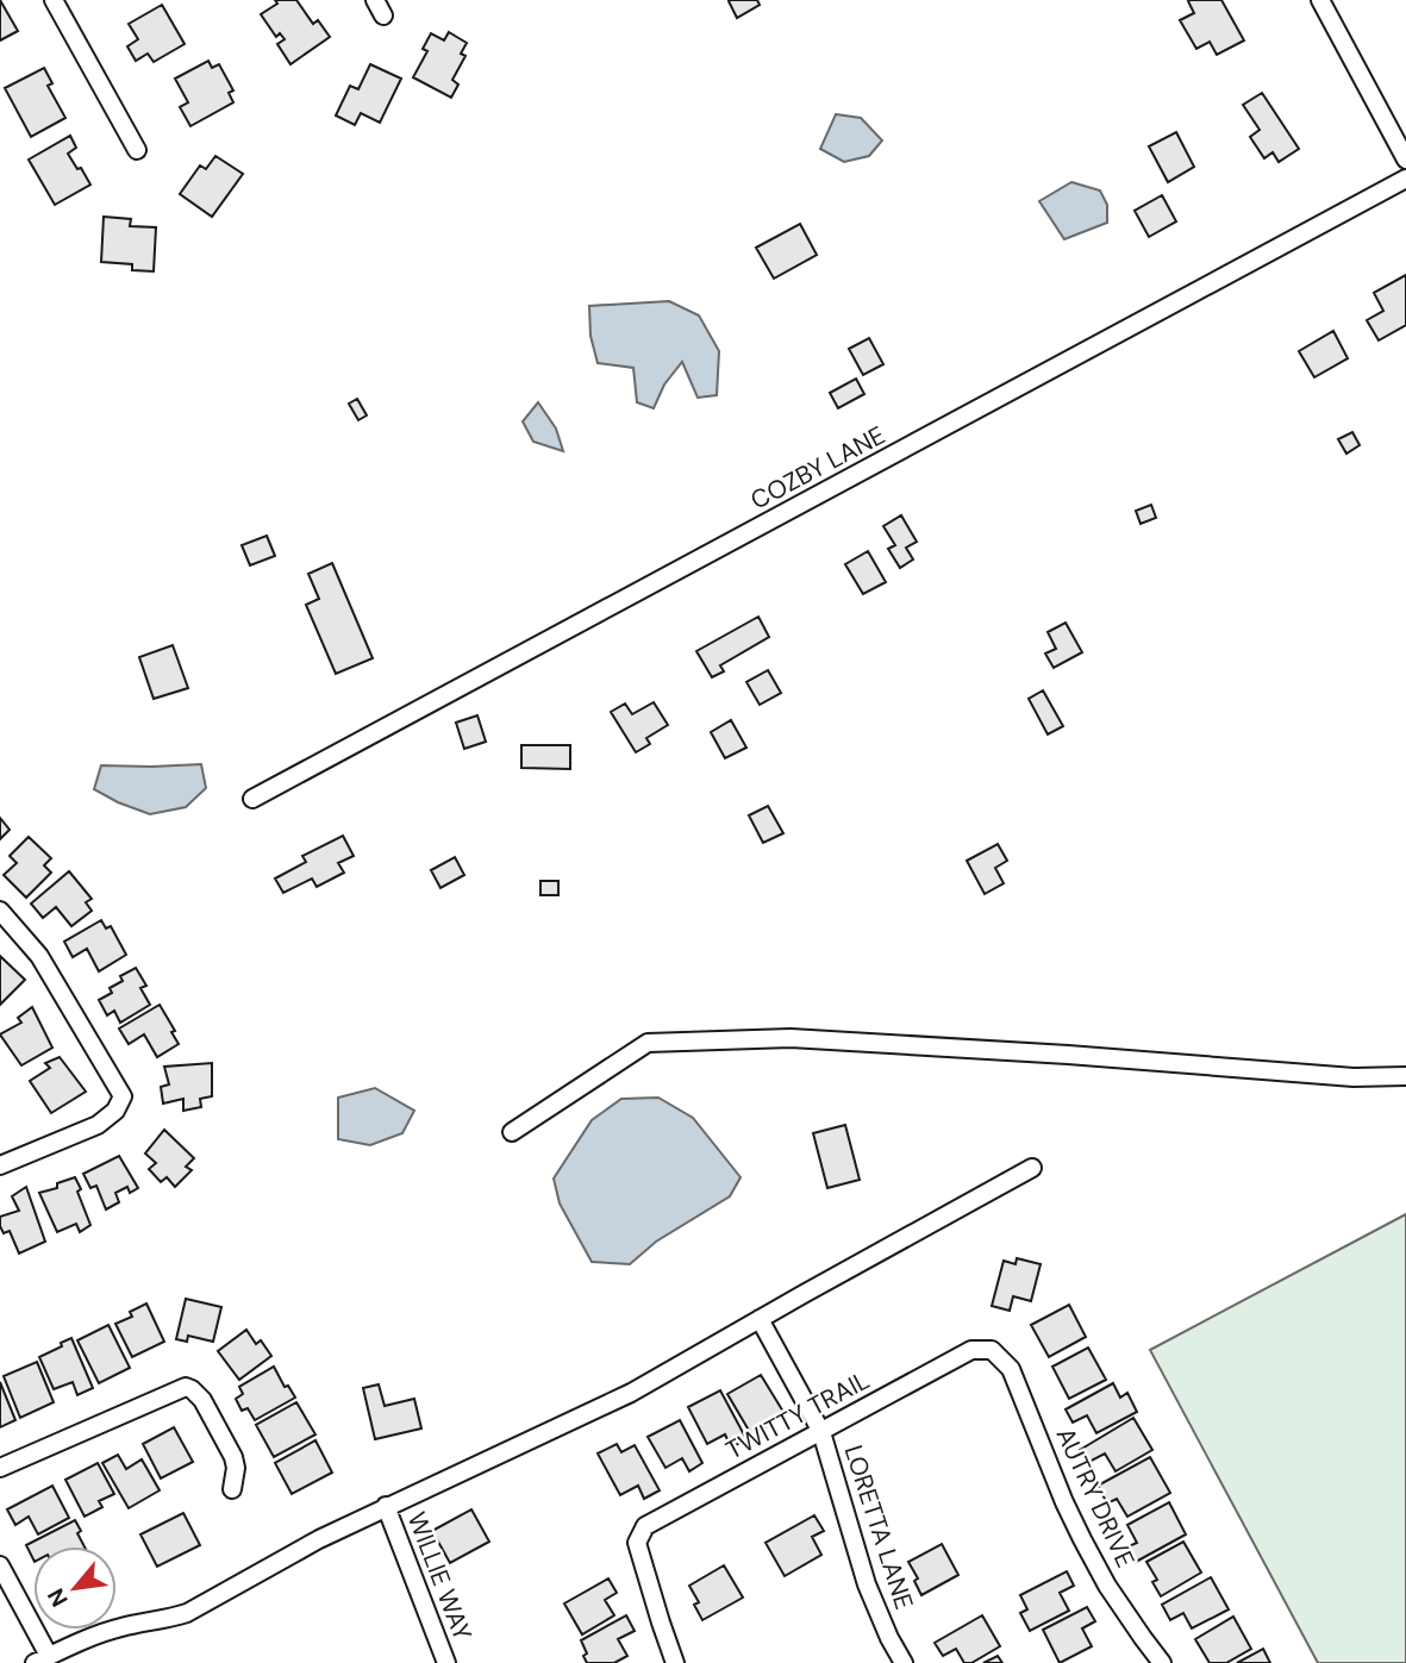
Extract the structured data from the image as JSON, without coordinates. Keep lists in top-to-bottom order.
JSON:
{
  "streets": {
    "street": [
      "COZBY LANE",
      "TWITTY TRAIL",
      "AUTRY DRIVE",
      "LORETTA LANE",
      "WILLIE WAY"
    ]
  },
  "crossings": [
    ["TWITTY TRAIL", "AUTRY DRIVE"],
    ["TWITTY TRAIL", "LORETTA LANE"]
  ],
  "north": "bottom left"
}
